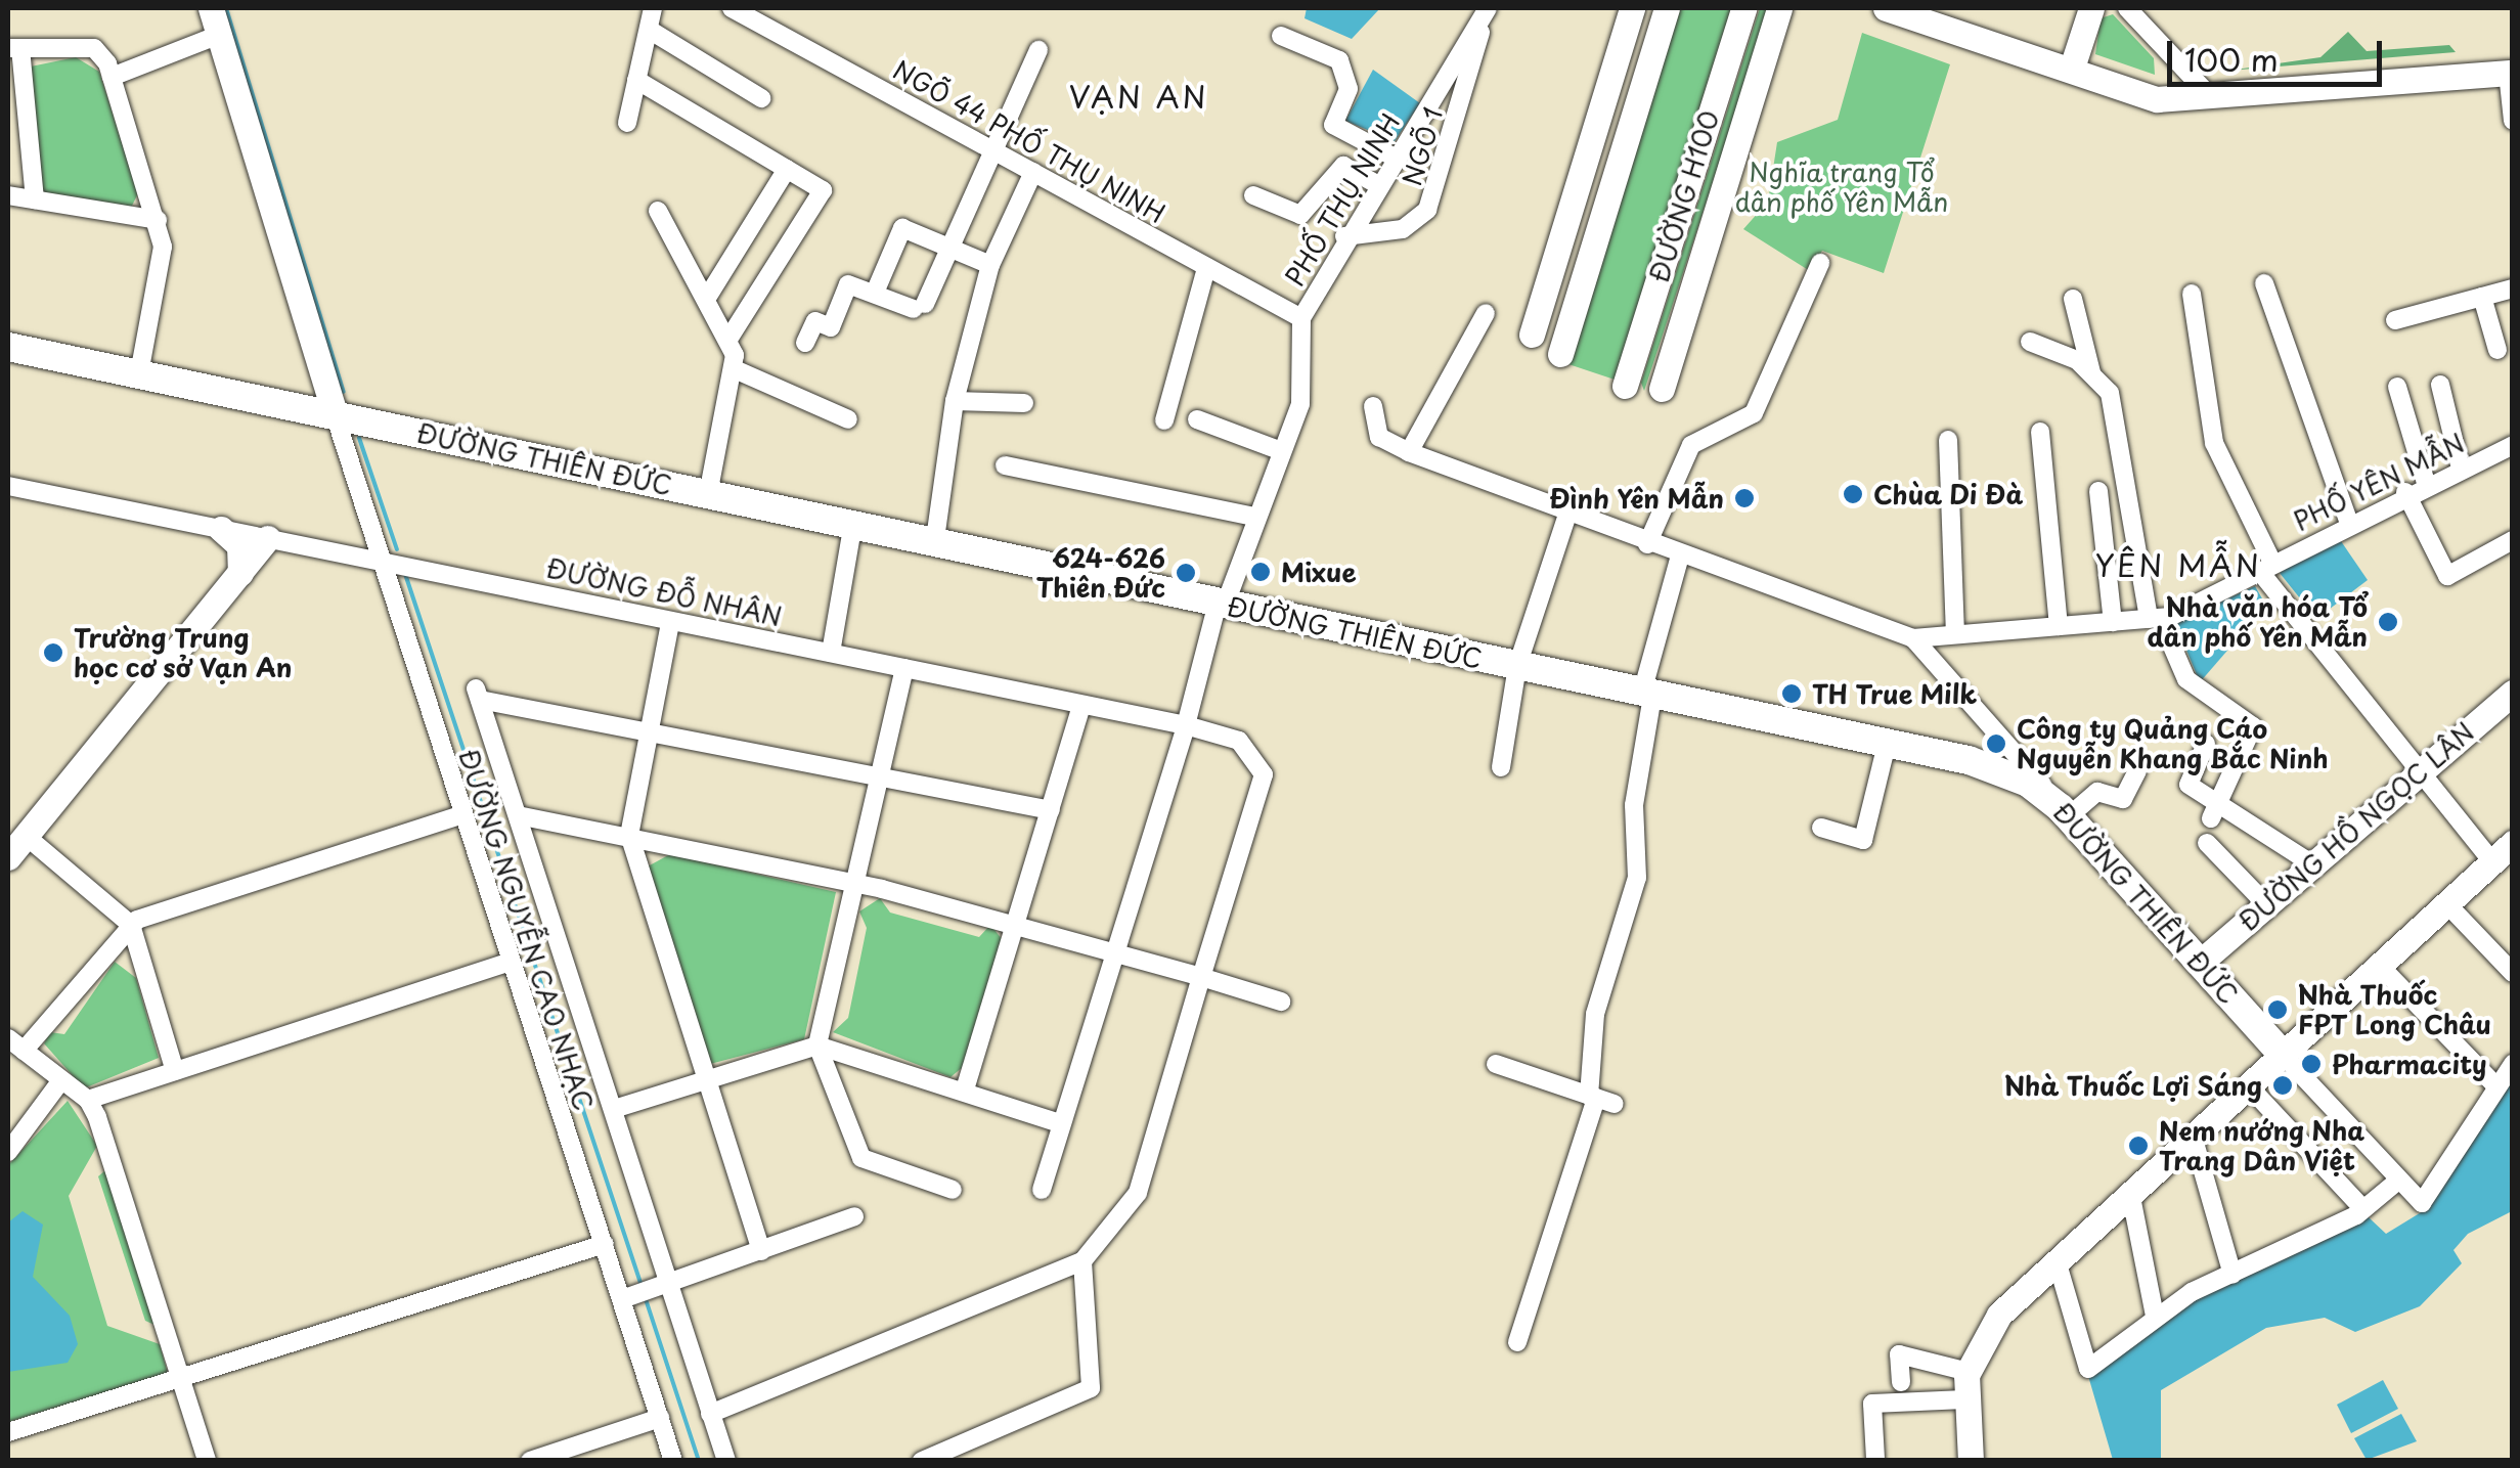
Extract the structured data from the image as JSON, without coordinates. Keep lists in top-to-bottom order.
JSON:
{
  "streets": {
    "main road": ["ĐƯỜNG H100", "ĐƯỜNG THIÊN ĐỨC", "ĐƯỜNG HỒ NGỌC LÂN"],
    "street": [
      "NGÕ 44 PHỐ THỤ NINH",
      "NGÕ 1",
      "PHỐ THỤ NINH",
      "PHỐ YÊN MẪN",
      "ĐƯỜNG ĐỖ NHÂN",
      "ĐƯỜNG NGUYỄN CAO NHẠC"
    ]
  },
  "crossings": [
    ["NGÕ 44 PHỐ THỤ NINH", "PHỐ THỤ NINH"],
    ["NGÕ 1", "PHỐ THỤ NINH"],
    ["PHỐ THỤ NINH", "ĐƯỜNG THIÊN ĐỨC"],
    ["ĐƯỜNG THIÊN ĐỨC", "ĐƯỜNG HỒ NGỌC LÂN"],
    ["ĐƯỜNG THIÊN ĐỨC", "ĐƯỜNG NGUYỄN CAO NHẠC"],
    ["ĐƯỜNG ĐỖ NHÂN", "ĐƯỜNG NGUYỄN CAO NHẠC"]
  ],
  "districts": ["VẠN AN", "YÊN MẪN"],
  "parks": ["Nghĩa trang Tổ dân phố Yên Mẫn"],
  "places": [
    "Chùa Di Đà",
    "Đình Yên Mẫn",
    "Mixue",
    "624-626 Thiên Đức",
    "Nhà văn hóa Tổ dân phố Yên Mẫn",
    "Trường Trung học cơ sở Vạn An",
    "TH True Milk",
    "Công ty Quảng Cáo Nguyễn Khang Bắc Ninh",
    "Nhà Thuốc FPT Long Châu",
    "Pharmacity",
    "Nhà Thuốc Lợi Sáng",
    "Nem nướng Nha Trang Dân Việt"
  ],
  "scale_bar": "100 m"
}
